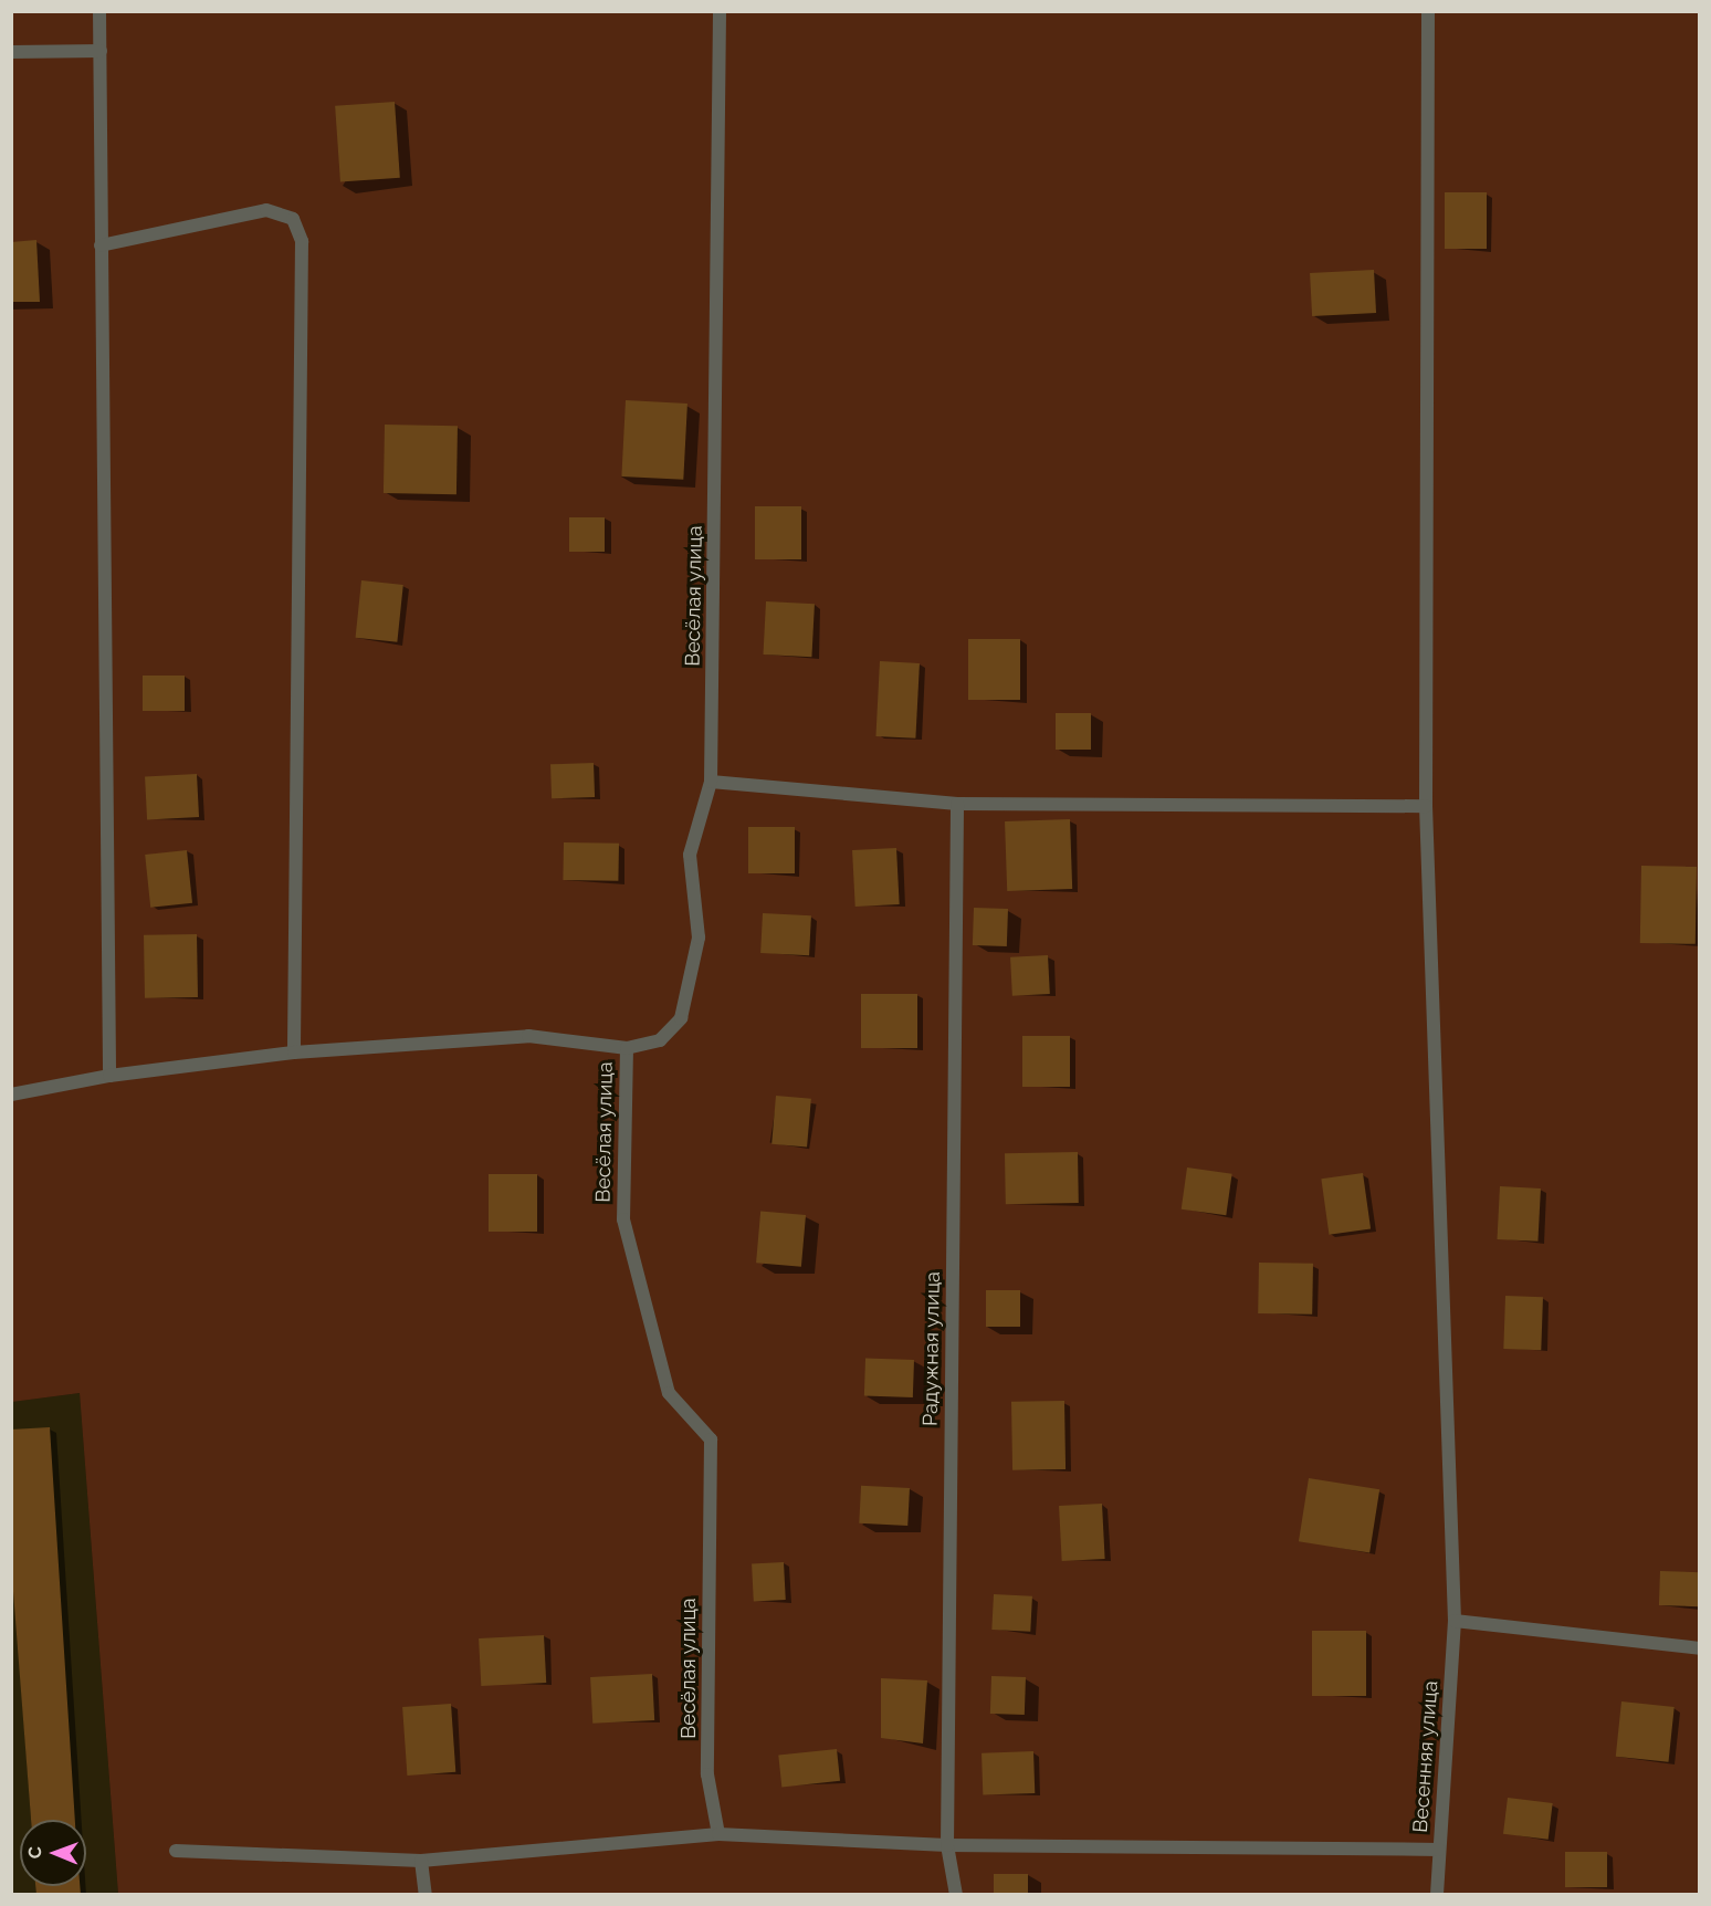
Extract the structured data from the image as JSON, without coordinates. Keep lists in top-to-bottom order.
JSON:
{
  "streets": {
    "street": ["Весёлая улица", "Радужная улица", "Весенняя улица"]
  },
  "north": "left"
}
